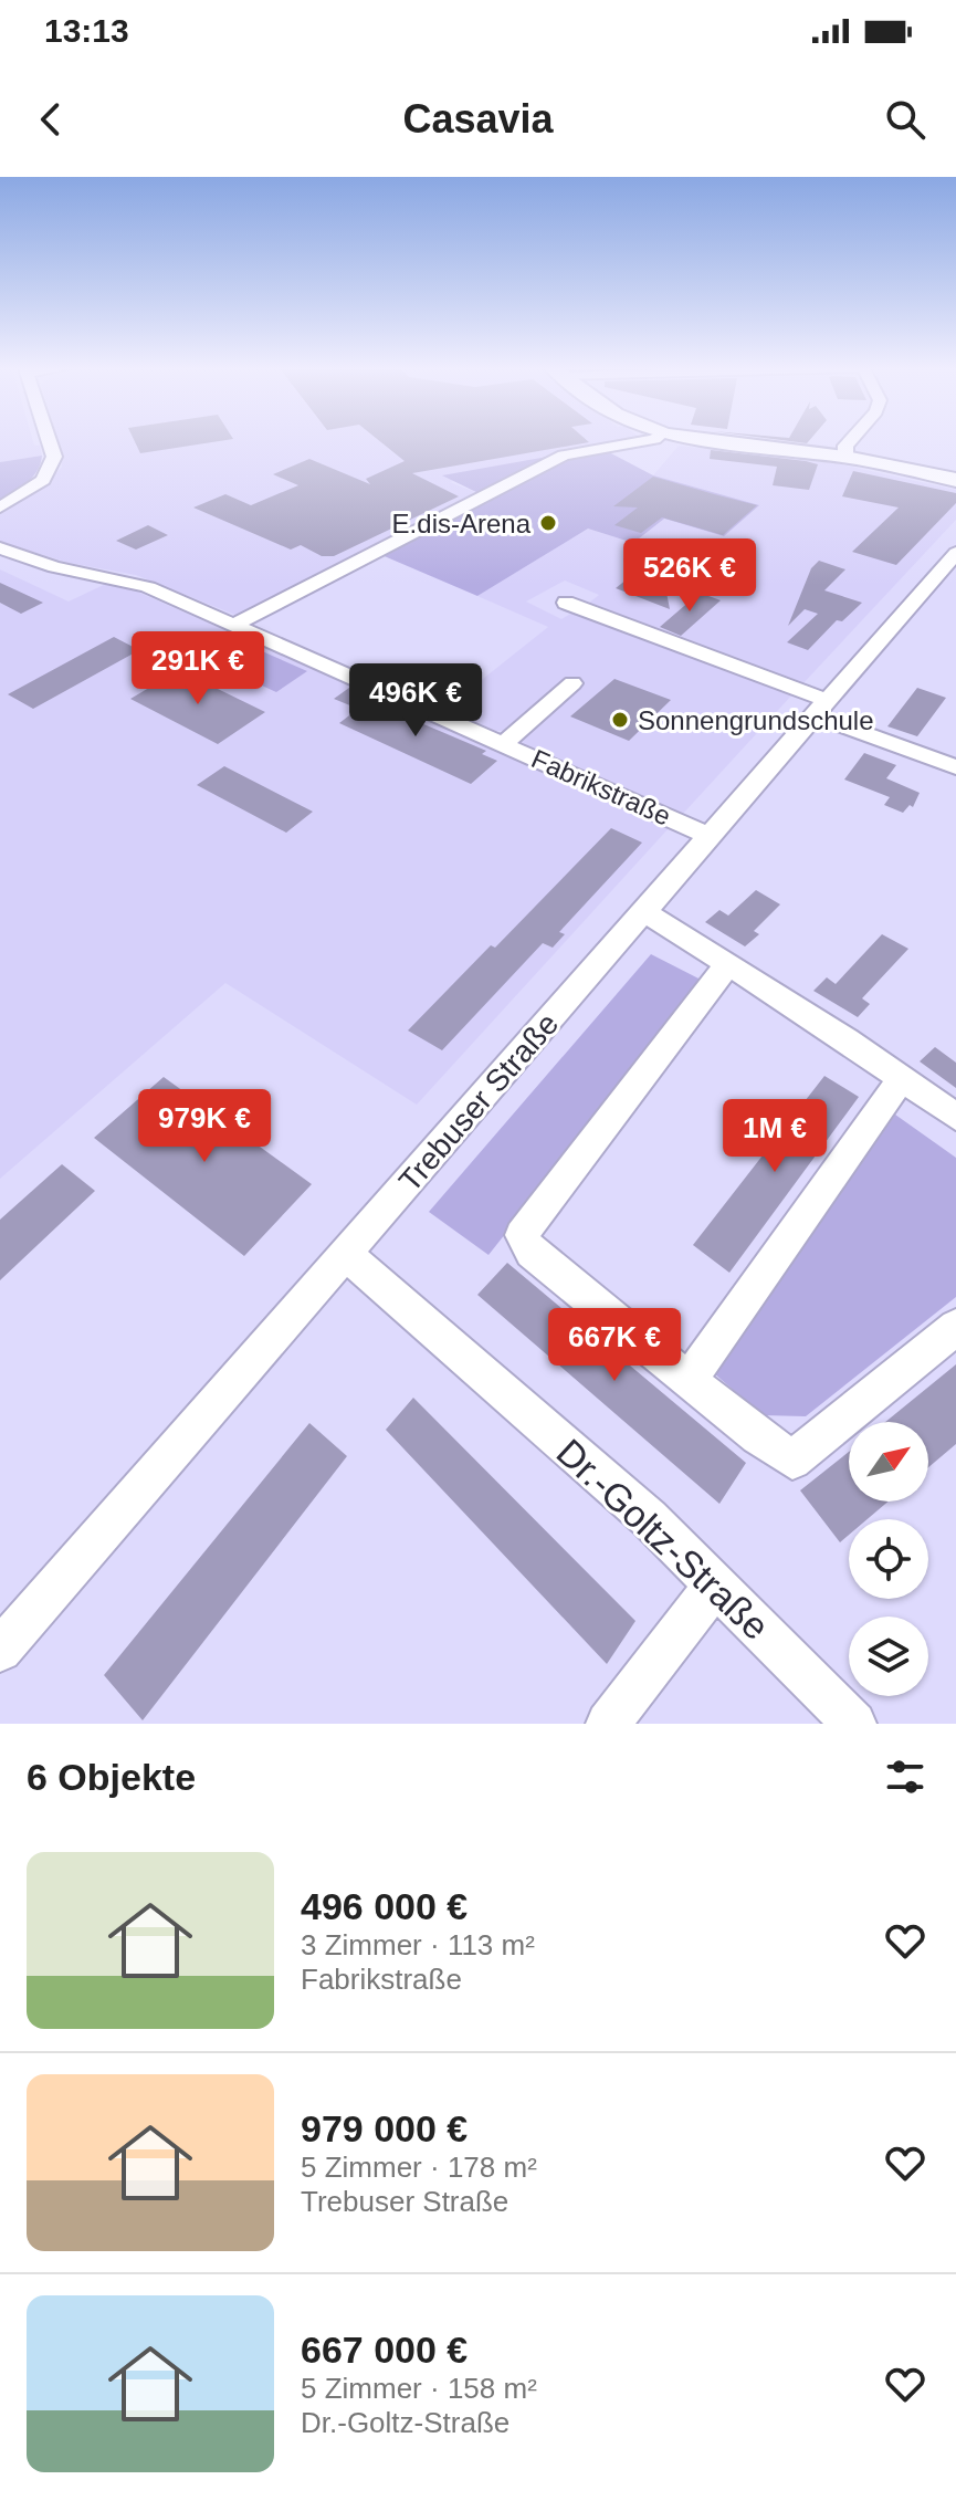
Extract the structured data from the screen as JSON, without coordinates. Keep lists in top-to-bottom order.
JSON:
{
  "streets": {
    "street": ["Fabrikstraße", "Trebuser Straße", "Dr.-Goltz-Straße"]
  },
  "crossings": [
    ["Fabrikstraße", "Trebuser Straße"],
    ["Trebuser Straße", "Dr.-Goltz-Straße"]
  ],
  "places": ["E.dis-Arena", "Sonnengrundschule"],
  "north": "top right",
  "page": {
    "status": "13:13",
    "header": "Casavia",
    "price": [
      "526K €",
      "291K €",
      "496K €",
      "979K €",
      "1M €",
      "667K €"
    ],
    "heading": "6 Objekte",
    "list": [
      {
        "name": "496 000 €",
        "note": "3 Zimmer · 113 m² · Fabrikstraße"
      },
      {
        "name": "979 000 €",
        "note": "5 Zimmer · 178 m² · Trebuser Straße"
      },
      {
        "name": "667 000 €",
        "note": "5 Zimmer · 158 m² · Dr.-Goltz-Straße"
      }
    ]
  }
}
